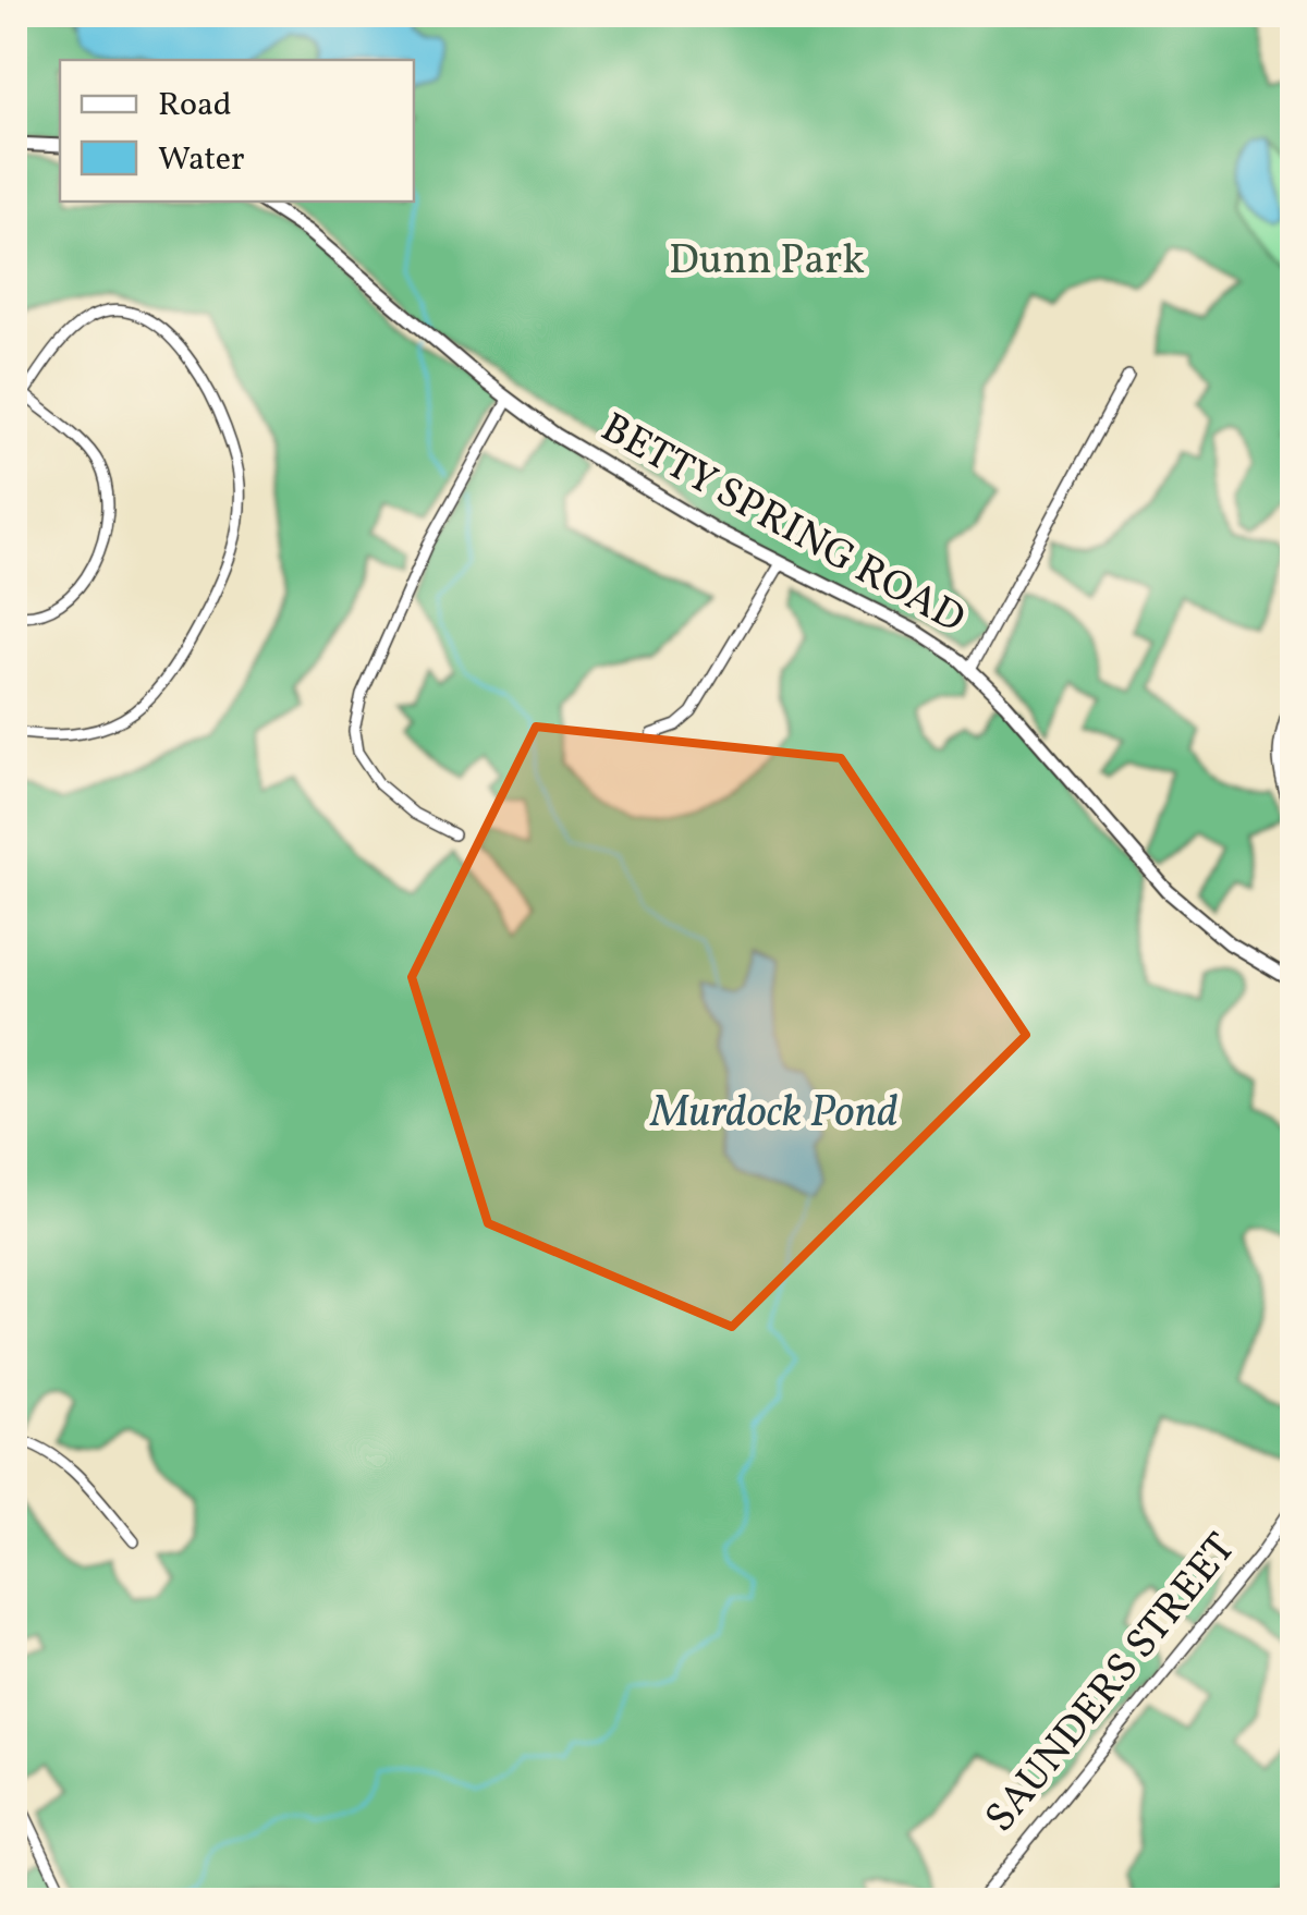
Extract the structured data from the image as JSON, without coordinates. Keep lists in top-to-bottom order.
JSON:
{
  "streets": {
    "street": ["BETTY SPRING ROAD", "SAUNDERS STREET"]
  },
  "water": ["Murdock Pond"],
  "parks": ["Dunn Park"],
  "legend": ["Road", "Water"]
}
